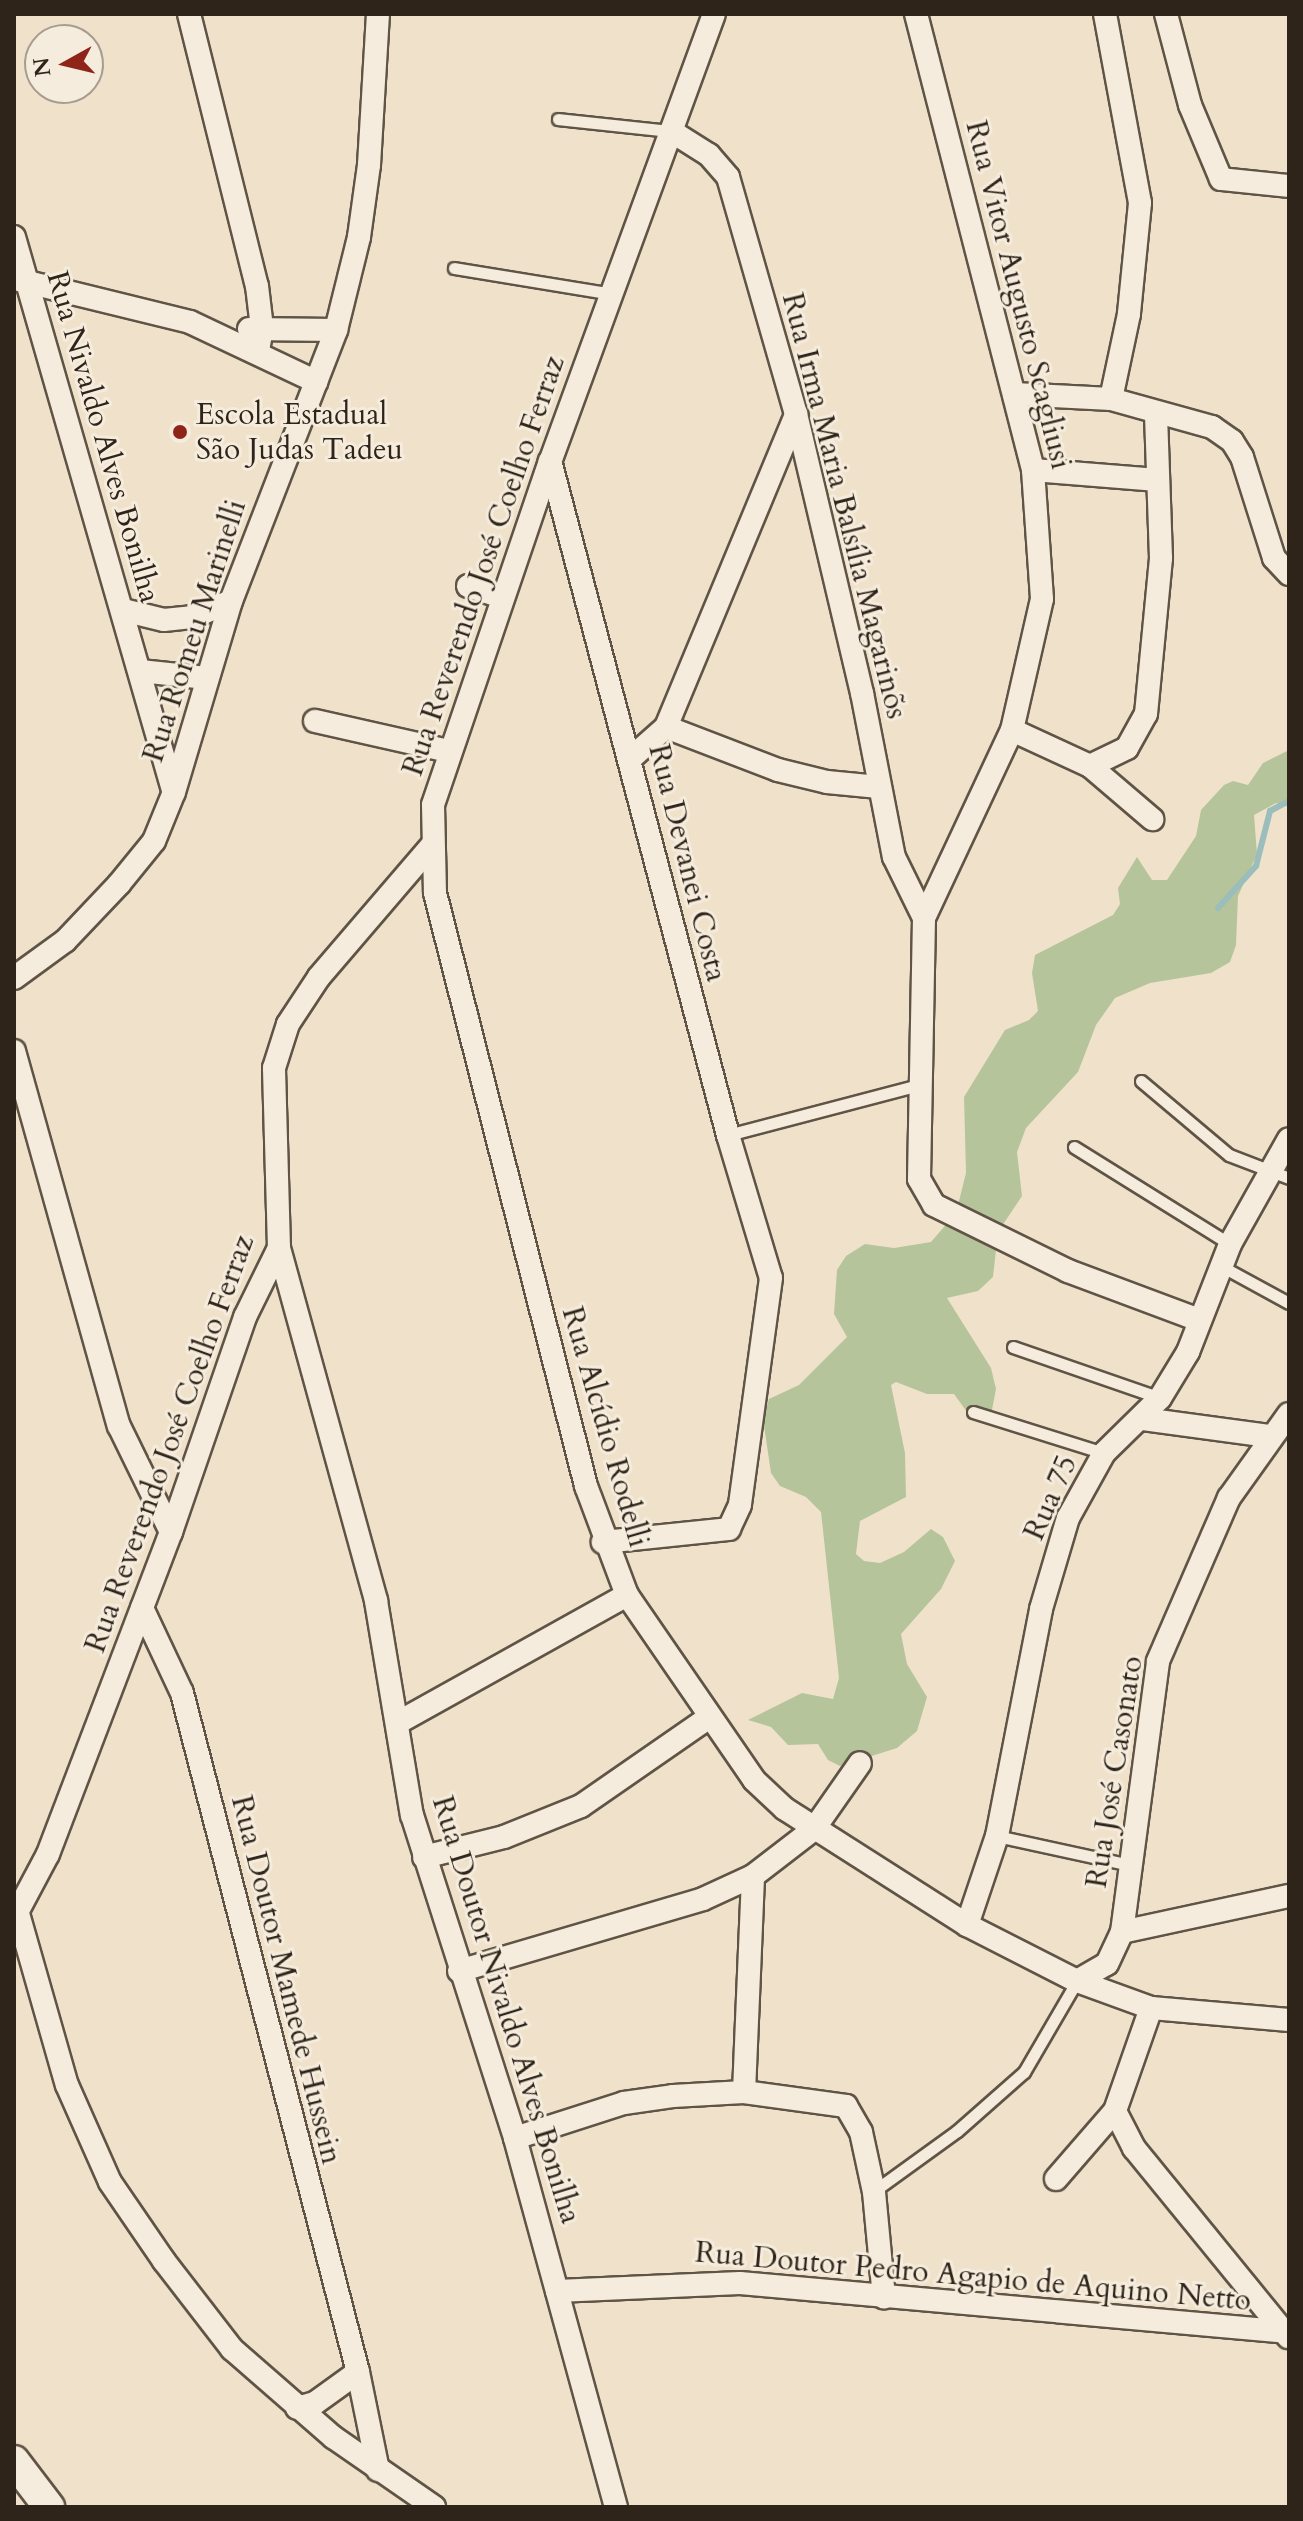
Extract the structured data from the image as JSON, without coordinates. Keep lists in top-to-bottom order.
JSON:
{
  "streets": {
    "street": [
      "Rua Vitor Augusto Scagliusi",
      "Rua Nivaldo Alves Bonilha",
      "Rua Irma Maria Balsília Magarinõs",
      "Rua Reverendo José Coelho Ferraz",
      "Rua Romeu Marinelli",
      "Rua Devanei Costa",
      "Rua Alcídio Rodelli",
      "Rua 75",
      "Rua José Casonato",
      "Rua Doutor Mamede Hussein",
      "Rua Doutor Nivaldo Alves Bonilha",
      "Rua Doutor Pedro Agapio de Aquino Netto"
    ]
  },
  "crossings": [
    ["Rua Vitor Augusto Scagliusi", "Rua Irma Maria Balsília Magarinõs"],
    ["Rua Vitor Augusto Scagliusi", "Rua 75"],
    ["Rua Nivaldo Alves Bonilha", "Rua Romeu Marinelli"],
    ["Rua Irma Maria Balsília Magarinõs", "Rua Reverendo José Coelho Ferraz"],
    ["Rua Reverendo José Coelho Ferraz", "Rua Devanei Costa"],
    ["Rua Reverendo José Coelho Ferraz", "Rua Alcídio Rodelli"],
    ["Rua Reverendo José Coelho Ferraz", "Rua Doutor Mamede Hussein"],
    ["Rua Reverendo José Coelho Ferraz", "Rua Doutor Nivaldo Alves Bonilha"],
    ["Rua Devanei Costa", "Rua Alcídio Rodelli"],
    ["Rua Alcídio Rodelli", "Rua 75"],
    ["Rua Doutor Nivaldo Alves Bonilha", "Rua Doutor Pedro Agapio de Aquino Netto"]
  ],
  "places": ["Escola Estadual São Judas Tadeu"],
  "north": "left"
}
